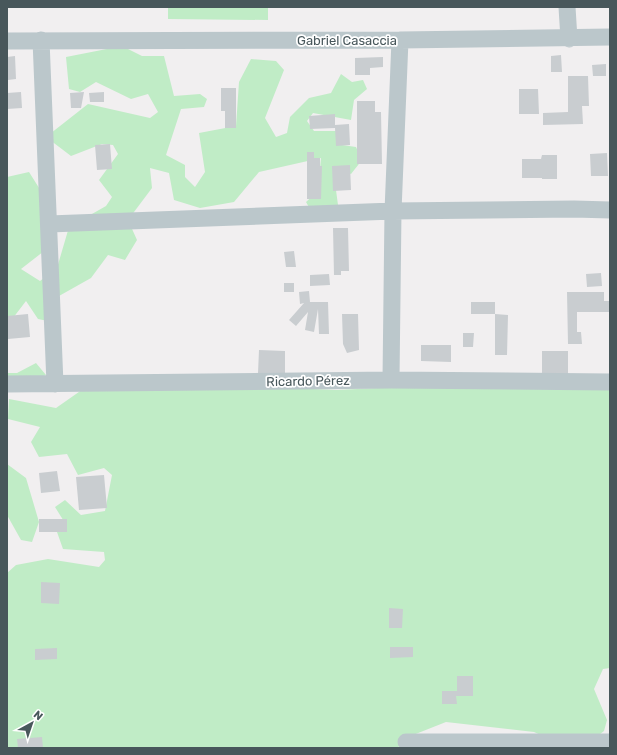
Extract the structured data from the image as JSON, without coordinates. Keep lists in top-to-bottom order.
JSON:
{
  "streets": {
    "street": ["Gabriel Casaccia", "Ricardo Pérez"]
  },
  "north": "top right"
}
